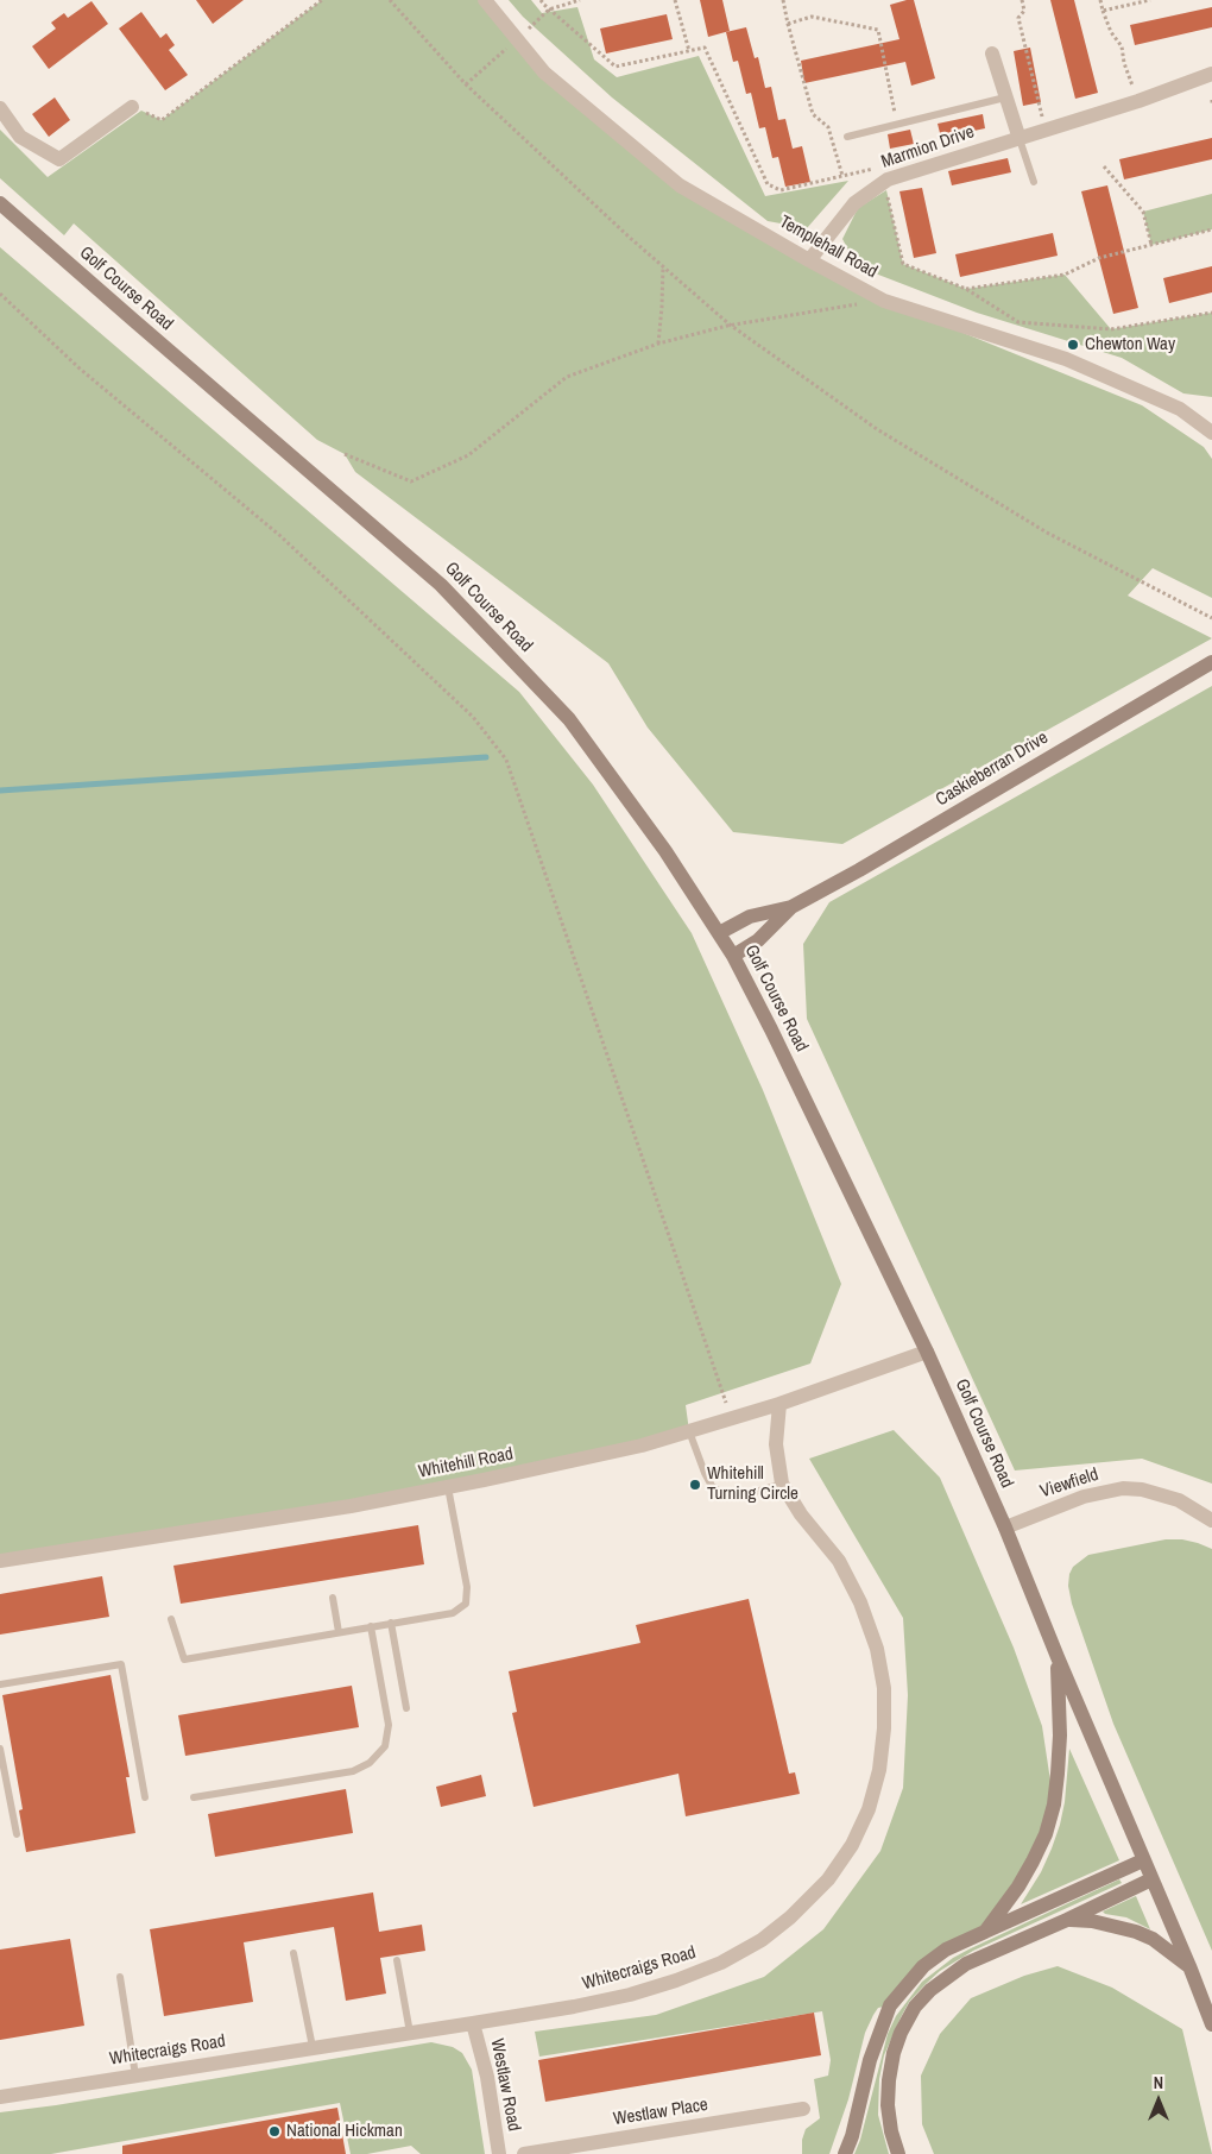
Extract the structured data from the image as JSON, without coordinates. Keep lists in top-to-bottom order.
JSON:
{
  "streets": {
    "street": [
      "Marmion Drive",
      "Templehall Road",
      "Golf Course Road",
      "Caskieberran Drive",
      "Whitehill Road",
      "Viewfield",
      "Whitecraigs Road",
      "Westlaw Road",
      "Westlaw Place"
    ]
  },
  "crossings": [
    ["Marmion Drive", "Templehall Road"],
    ["Golf Course Road", "Caskieberran Drive"],
    ["Golf Course Road", "Whitehill Road"],
    ["Golf Course Road", "Viewfield"],
    ["Whitehill Road", "Whitecraigs Road"],
    ["Whitecraigs Road", "Westlaw Road"]
  ],
  "places": ["Chewton Way", "Whitehill Turning Circle", "National Hickman"],
  "north": "top"
}
